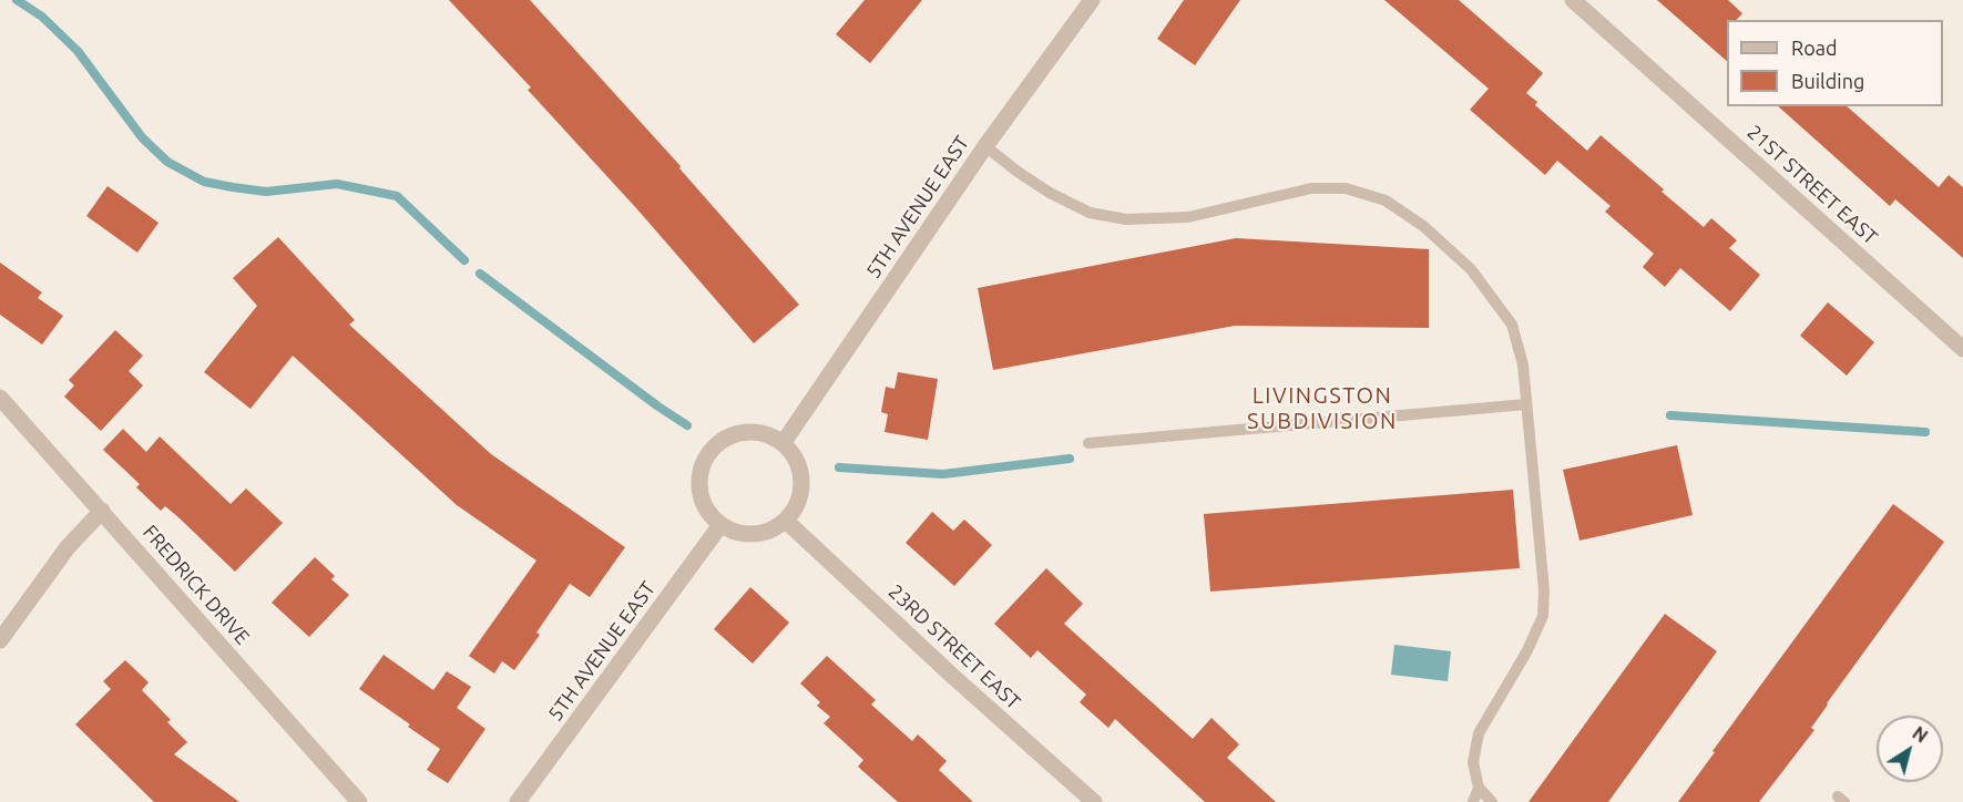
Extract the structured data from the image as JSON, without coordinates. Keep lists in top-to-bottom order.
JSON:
{
  "streets": {
    "street": [
      "21ST STREET EAST",
      "5TH AVENUE EAST",
      "FREDRICK DRIVE",
      "23RD STREET EAST"
    ]
  },
  "crossings": [
    ["5TH AVENUE EAST", "23RD STREET EAST"]
  ],
  "districts": ["LIVINGSTON SUBDIVISION"],
  "legend": ["Road", "Building"],
  "north": "top right"
}
